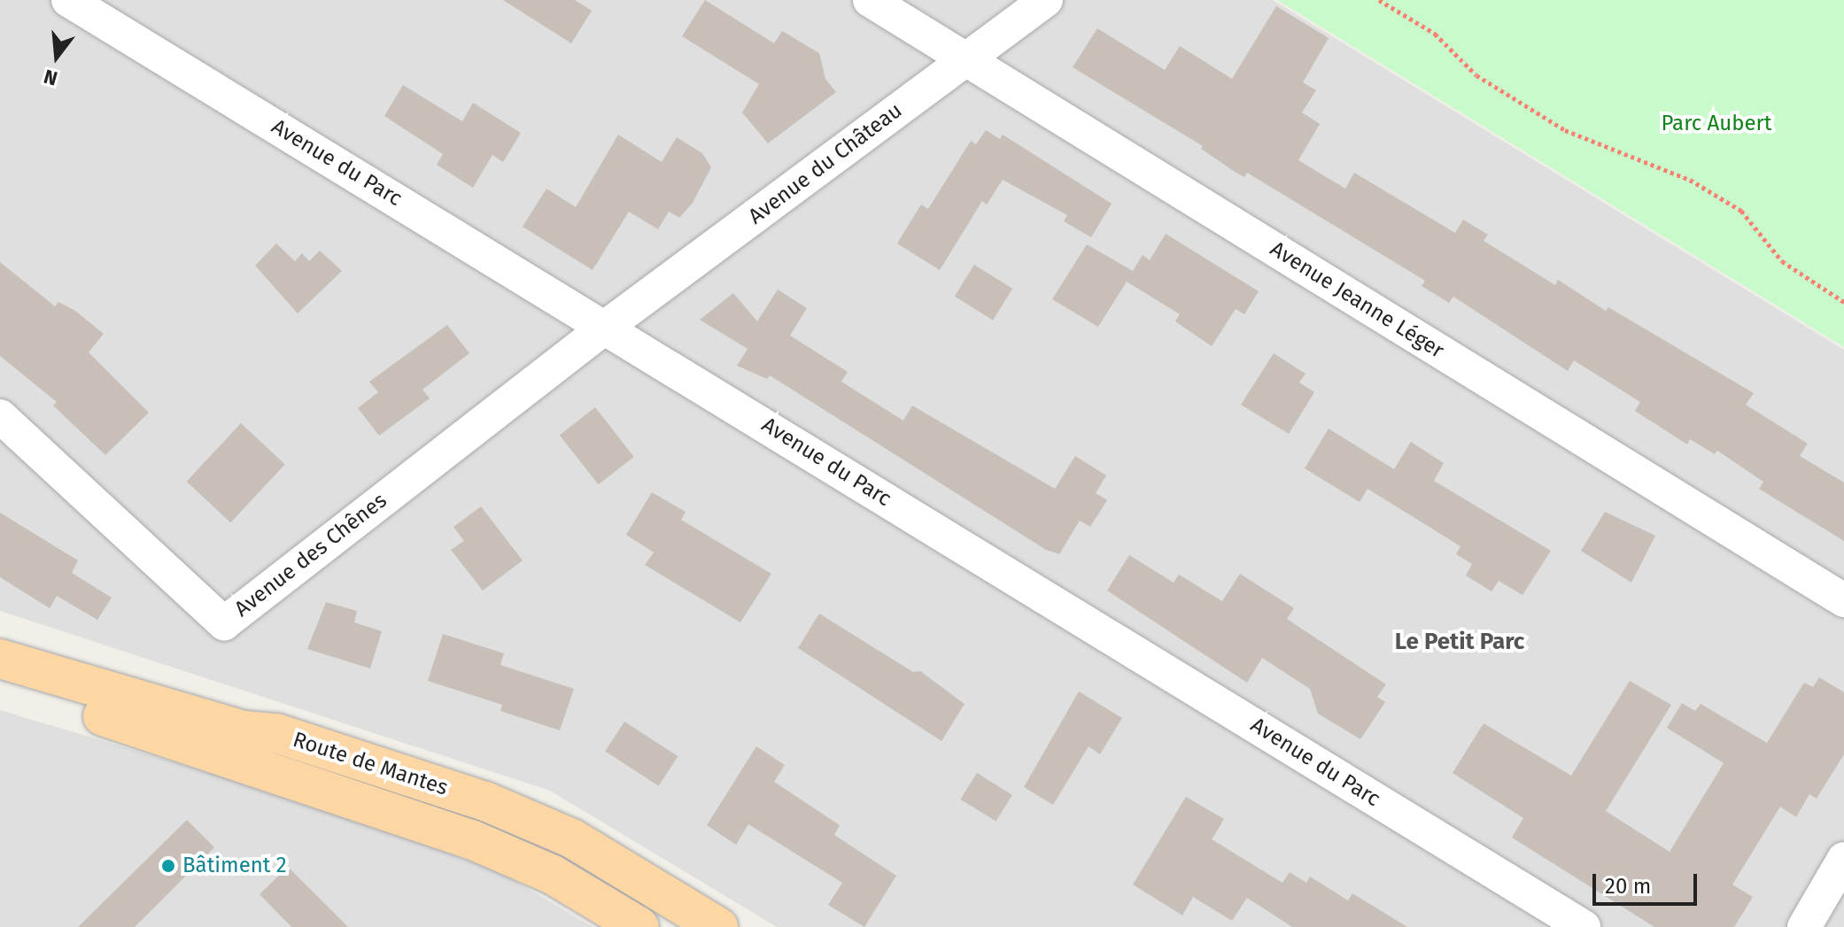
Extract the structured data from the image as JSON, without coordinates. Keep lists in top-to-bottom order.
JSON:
{
  "streets": {
    "main road": ["Route de Mantes"],
    "street": [
      "Avenue du Parc",
      "Avenue du Château",
      "Avenue Jeanne Léger",
      "Avenue des Chênes"
    ]
  },
  "crossings": [
    ["Avenue du Parc", "Avenue du Château"],
    ["Avenue du Parc", "Avenue des Chênes"],
    ["Avenue du Château", "Avenue Jeanne Léger"],
    ["Avenue du Château", "Avenue des Chênes"]
  ],
  "districts": ["Le Petit Parc"],
  "parks": ["Parc Aubert"],
  "places": ["Bâtiment 2"],
  "scale_bar": "20 m",
  "north": "bottom"
}
